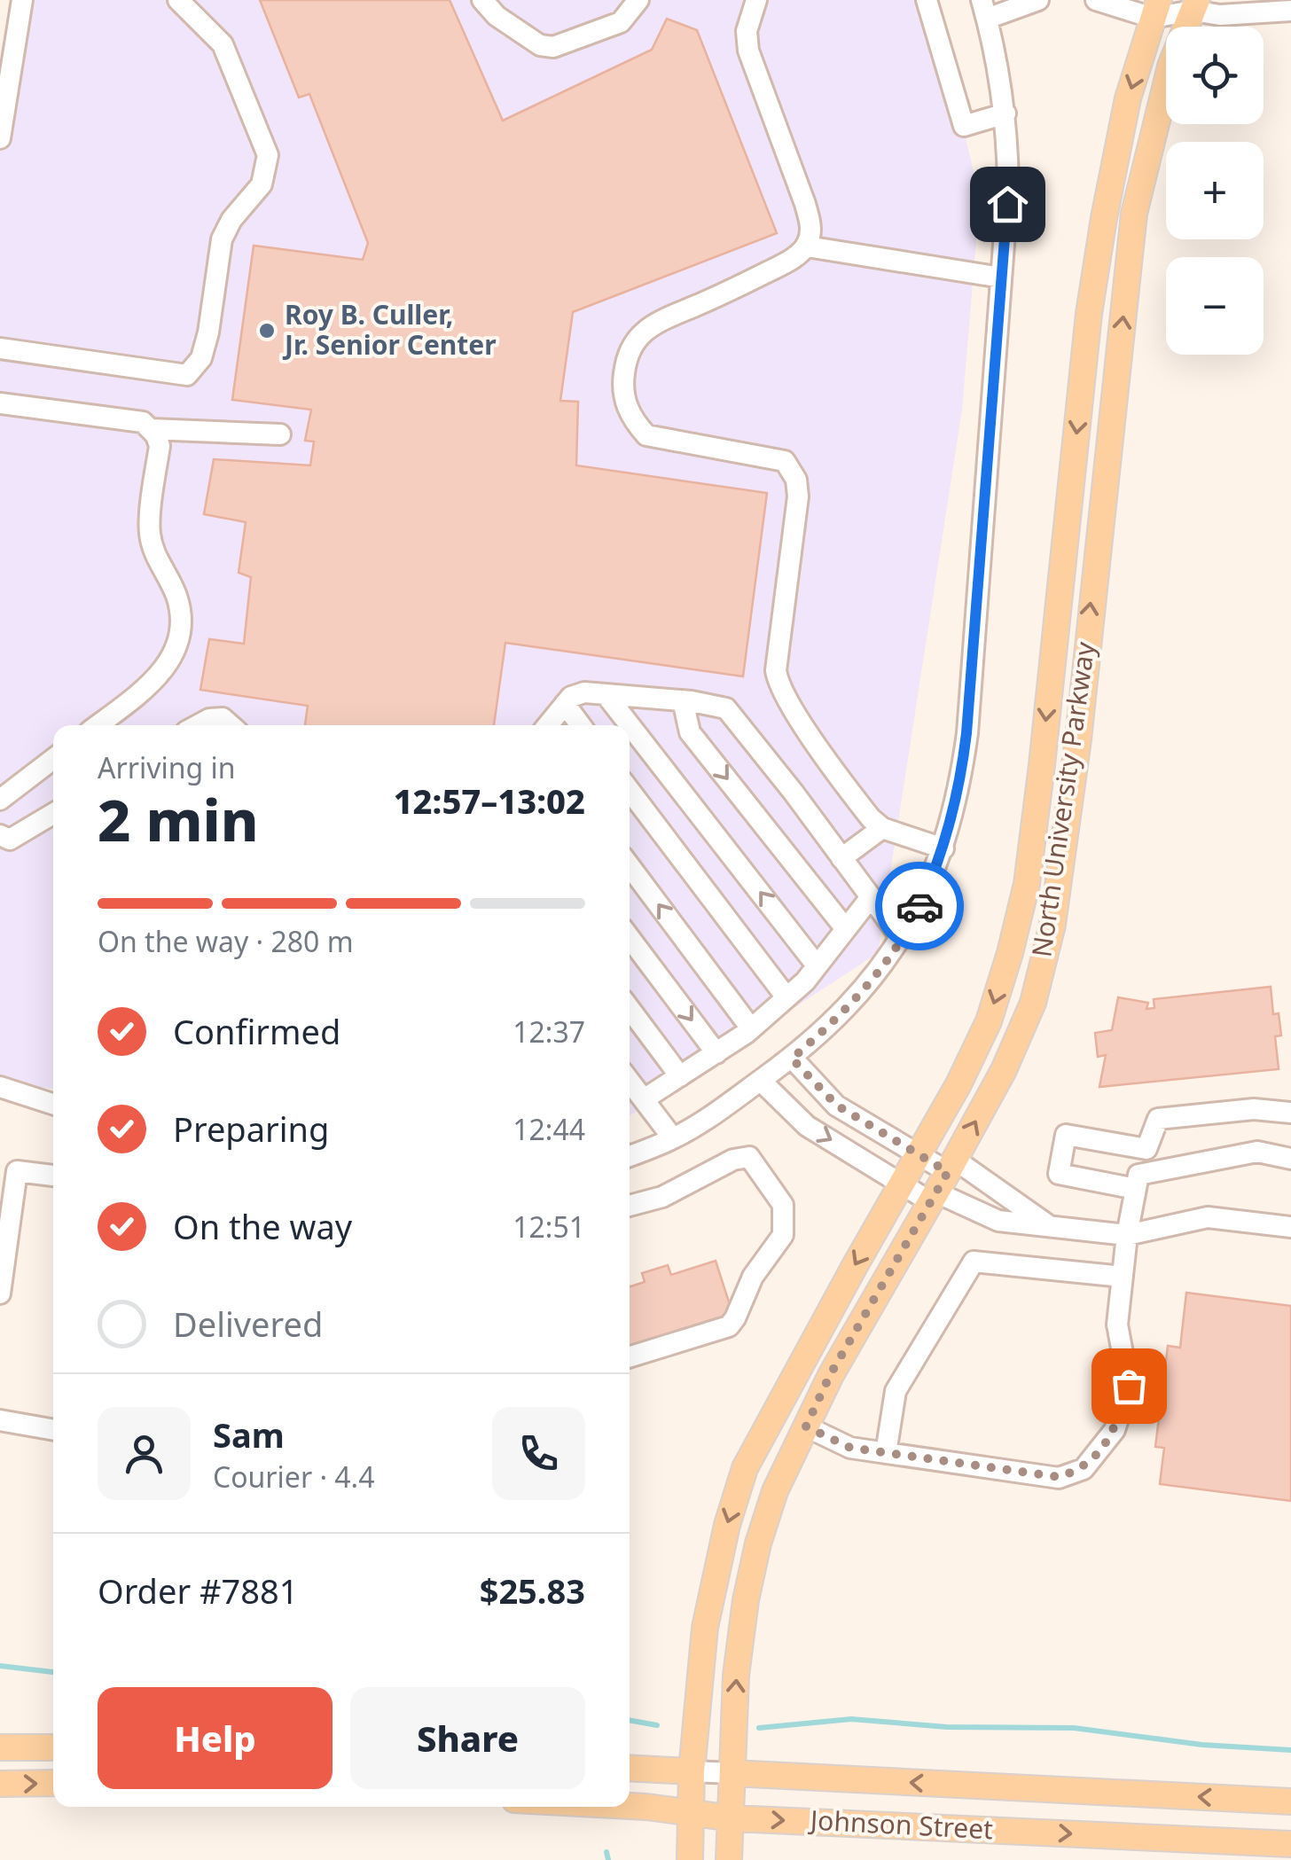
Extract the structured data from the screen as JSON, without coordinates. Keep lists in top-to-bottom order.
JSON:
{
  "streets": {
    "main road": ["North University Parkway", "Johnson Street"]
  },
  "crossings": [
    ["North University Parkway", "Johnson Street"]
  ],
  "places": ["Roy B. Culler, Jr. Senior Center"],
  "page": {
    "map_buttons": ["+", "−"],
    "heading": ["2 min", "Arriving in", "12:57–13:02"],
    "panel": [
      "Sam",
      "Courier · 4.4",
      "Order #7881",
      "$25.83"
    ],
    "bar": "On the way · 280 m",
    "list": [
      ["Confirmed", "12:37"],
      ["Preparing", "12:44"],
      ["On the way", "12:51"],
      "Delivered"
    ],
    "buttons": ["Help", "Share"]
  }
}
